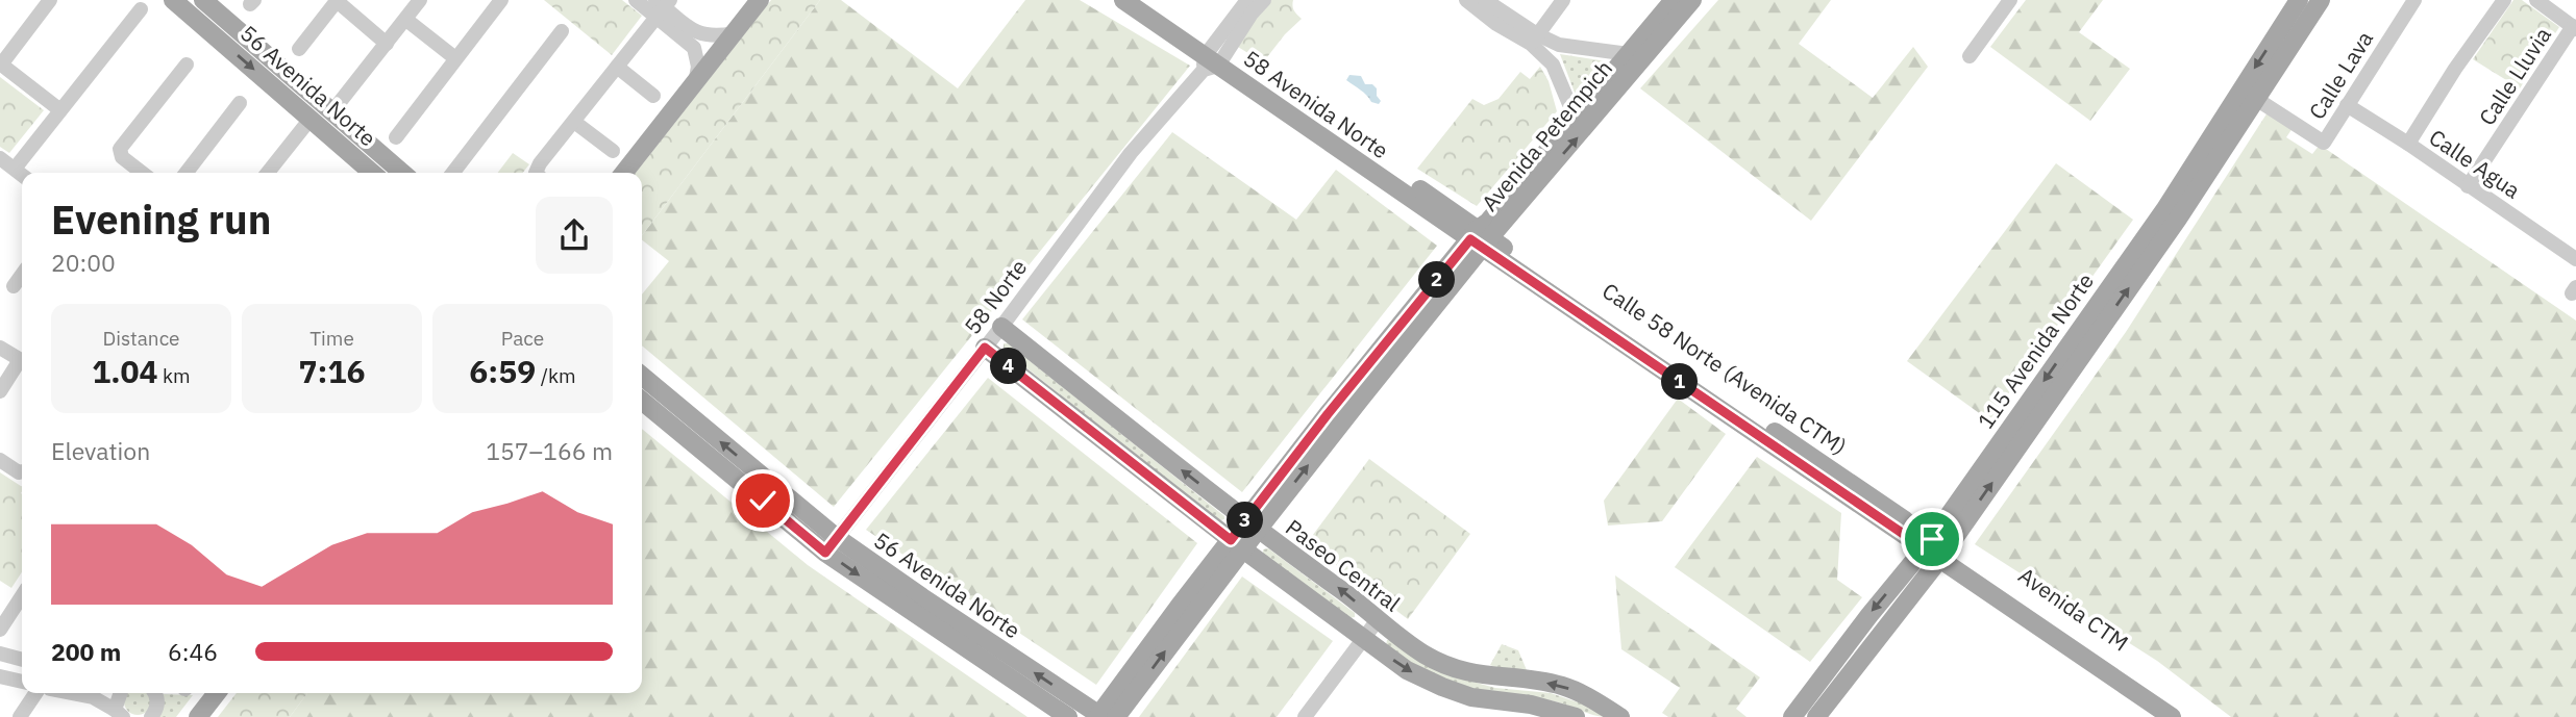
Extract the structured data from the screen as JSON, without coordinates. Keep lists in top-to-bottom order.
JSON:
{
  "streets": {
    "main road": [
      "56 Avenida Norte",
      "58 Avenida Norte",
      "Avenida Petempich",
      "115 Avenida Norte",
      "Calle 58 Norte (Avenida CTM)",
      "Paseo Central",
      "Avenida CTM"
    ],
    "street": [
      "Calle Lava",
      "Calle Lluvia",
      "Calle Agua",
      "58 Norte"
    ]
  },
  "crossings": [
    ["Calle Lava", "Calle Agua"],
    ["Calle Lava", "115 Avenida Norte"],
    ["Calle Lluvia", "Calle Agua"],
    ["56 Avenida Norte", "Avenida Petempich"],
    ["56 Avenida Norte", "58 Norte"],
    ["58 Avenida Norte", "Avenida Petempich"],
    ["58 Avenida Norte", "58 Norte"],
    ["58 Avenida Norte", "Calle 58 Norte (Avenida CTM)"],
    ["Avenida Petempich", "Calle 58 Norte (Avenida CTM)"],
    ["Avenida Petempich", "Paseo Central"],
    ["58 Norte", "Paseo Central"],
    ["115 Avenida Norte", "Calle 58 Norte (Avenida CTM)"],
    ["115 Avenida Norte", "Avenida CTM"],
    ["Calle 58 Norte (Avenida CTM)", "Avenida CTM"]
  ],
  "page": {
    "heading": ["Evening run", "20:00"],
    "pins": [
      "2",
      "4",
      "1",
      "3"
    ],
    "stats": [
      ["Distance", "1.04 km"],
      ["Time", "7:16"],
      ["Pace", "6:59 /km"]
    ],
    "chart": ["Elevation", "157–166 m"],
    "list": [
      {
        "name": "200 m",
        "note": "6:46"
      }
    ]
  }
}
